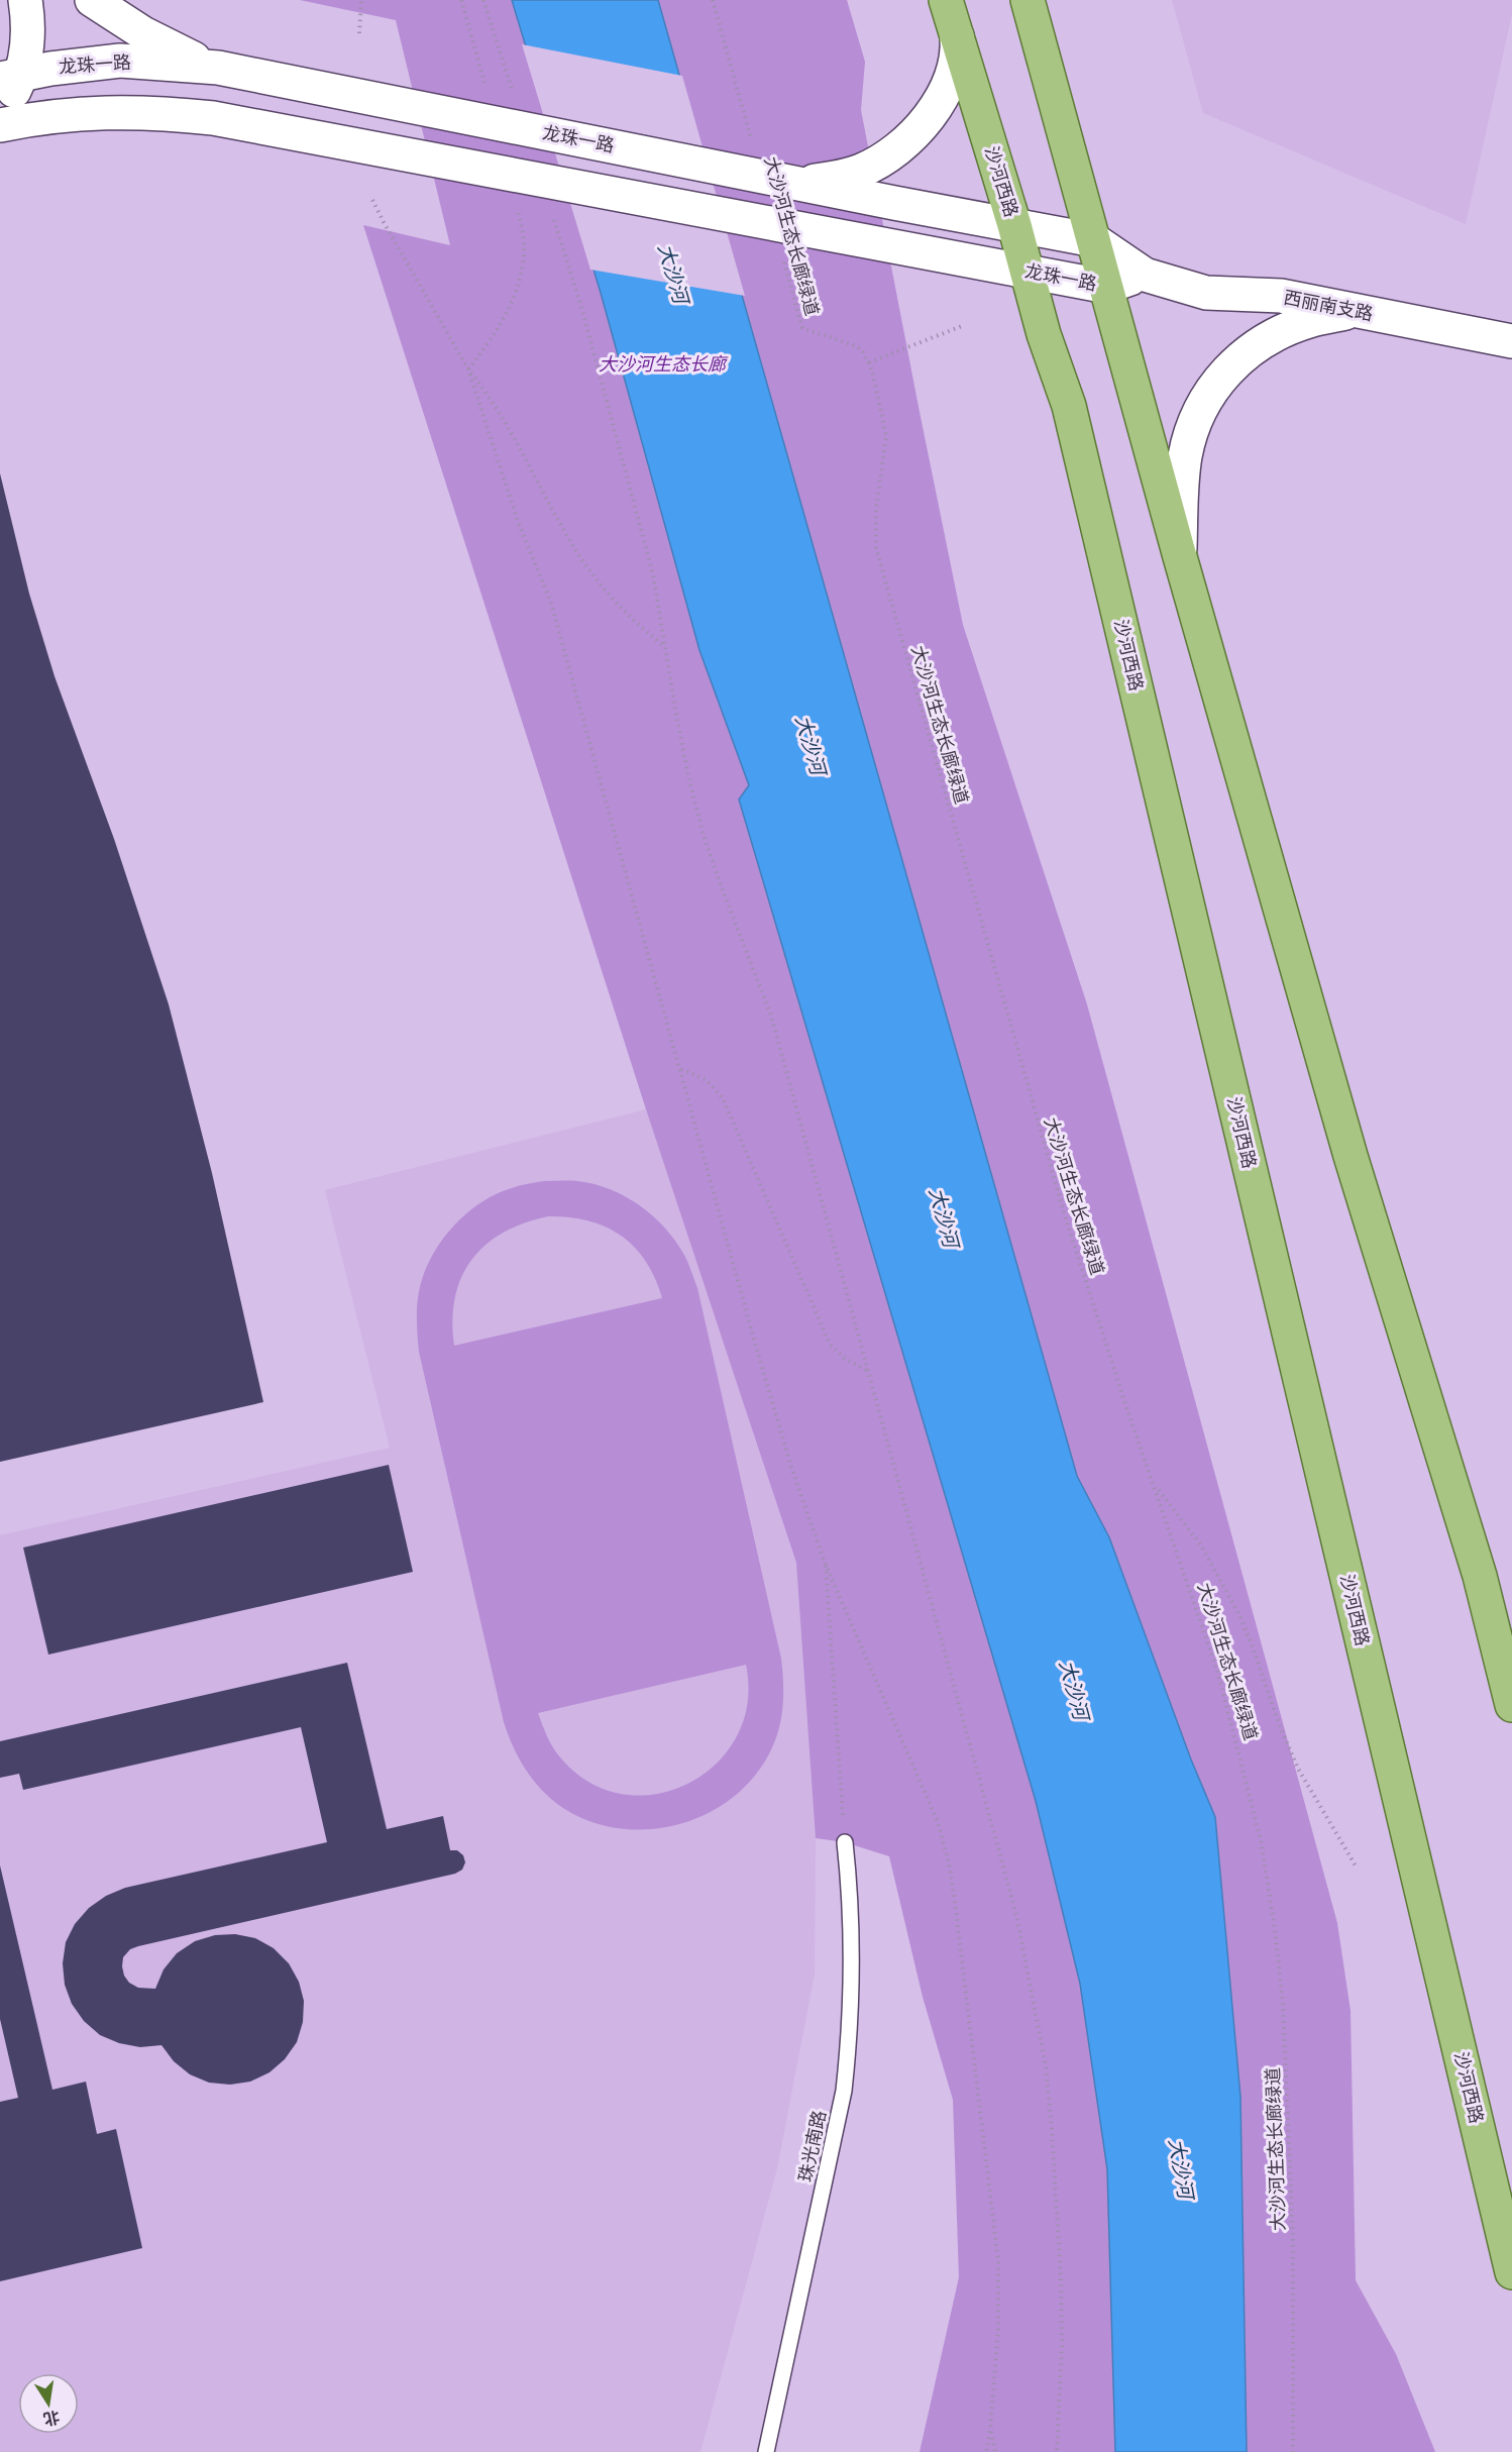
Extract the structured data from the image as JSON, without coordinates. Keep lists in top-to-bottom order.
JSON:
{
  "streets": {
    "main road": ["沙河西路"],
    "street": ["龙珠一路", "西丽南支路"],
    "lane": ["珠光南路"],
    "path": ["大沙河生态长廊绿道"]
  },
  "crossings": [
    ["龙珠一路", "沙河西路"],
    ["龙珠一路", "西丽南支路"]
  ],
  "water": ["大沙河"],
  "parks": ["大沙河生态长廊"],
  "north": "bottom"
}
